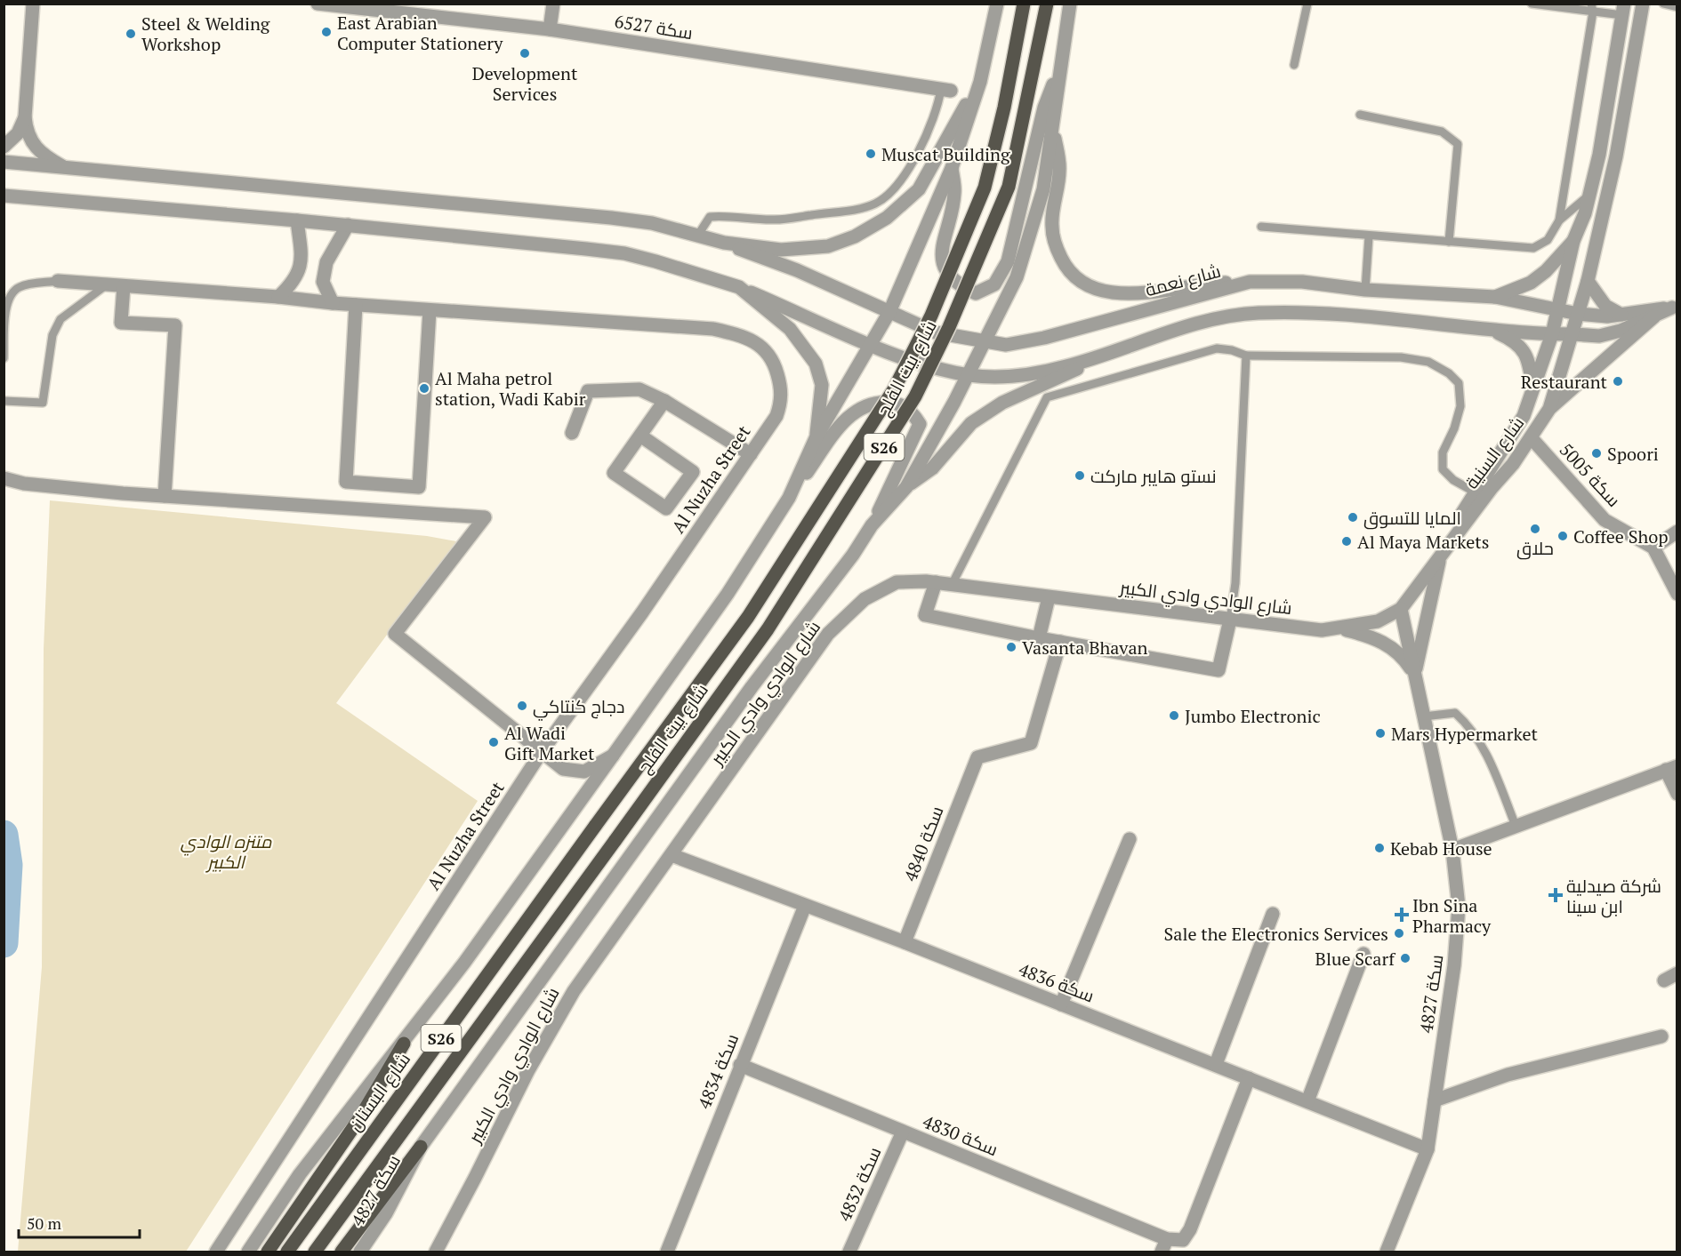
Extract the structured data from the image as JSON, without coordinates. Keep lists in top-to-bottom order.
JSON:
{
  "streets": {
    "main road": ["شارع بيت الفلج", "S26", "شارع البستان"],
    "street": [
      "سكة 6527",
      "شارع نعمة",
      "شارع السنية",
      "سكة 5005",
      "Al Nuzha Street",
      "شارع الوادي وادي الكبير",
      "سكة 4840",
      "سكة 4836",
      "سكة 4827",
      "سكة 4834",
      "سكة 4830",
      "سكة 4832"
    ]
  },
  "crossings": [
    ["شارع نعمة", "شارع السنية"],
    ["شارع بيت الفلج", "شارع البستان"],
    ["شارع السنية", "سكة 5005"],
    ["شارع السنية", "شارع الوادي وادي الكبير"],
    ["شارع السنية", "سكة 4827"],
    ["شارع الوادي وادي الكبير", "سكة 4836"],
    ["شارع الوادي وادي الكبير", "سكة 4827"],
    ["سكة 4840", "سكة 4836"],
    ["سكة 4836", "سكة 4827"],
    ["سكة 4836", "سكة 4834"],
    ["سكة 4834", "سكة 4830"],
    ["سكة 4830", "سكة 4832"]
  ],
  "parks": ["متنزه الوادي الكبير"],
  "places": {
    "other": [
      "East Arabian Computer Stationery",
      "Steel & Welding Workshop",
      "Development Services",
      "Muscat Building",
      "Restaurant",
      "Al Maha petrol station, Wadi Kabir",
      "Spoori",
      "نستو هايبر ماركت",
      "المايا للتسوق",
      "حلاق",
      "Coffee Shop",
      "Al Maya Markets",
      "Vasanta Bhavan",
      "دجاج كنتاكي",
      "Jumbo Electronic",
      "Mars Hypermarket",
      "Al Wadi Gift Market",
      "Kebab House",
      "Sale the Electronics Services",
      "Blue Scarf"
    ],
    "health": ["شركة صيدلية ابن سينا", "Ibn Sina Pharmacy"]
  },
  "scale_bar": "50 m"
}
